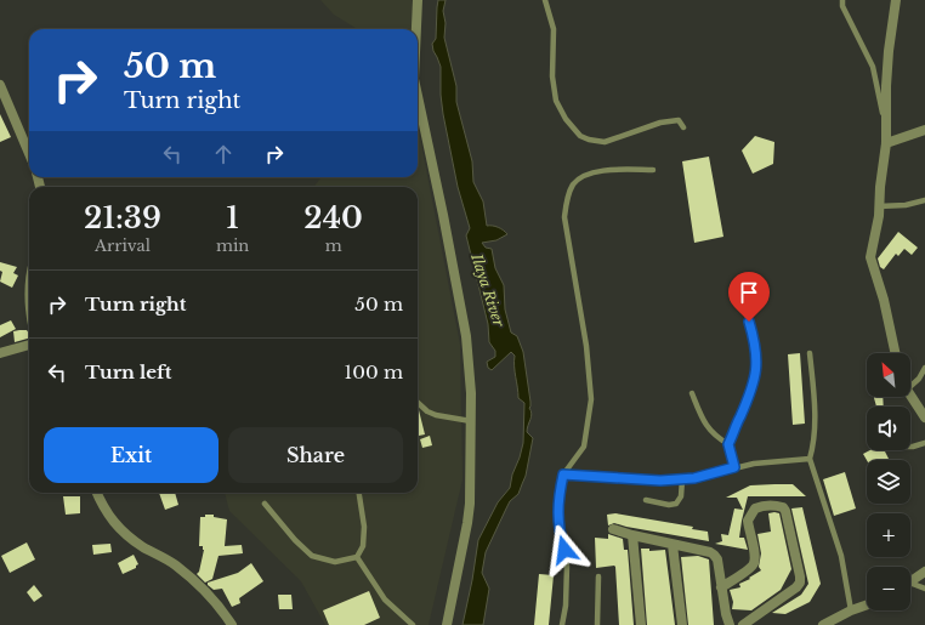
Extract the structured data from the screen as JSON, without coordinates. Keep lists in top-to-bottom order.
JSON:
{
  "water": ["Ilaya River"],
  "north": "top left",
  "page": {
    "turn": ["50 m", "Turn right"],
    "eta": [
      "21:39",
      "Arrival",
      "1",
      "min",
      "240",
      "m"
    ],
    "list": [
      {
        "name": "Turn right",
        "value": "50 m"
      },
      {
        "name": "Turn left",
        "value": "100 m"
      }
    ],
    "map_buttons": ["+", "−"],
    "buttons": ["Exit", "Share"]
  }
}
